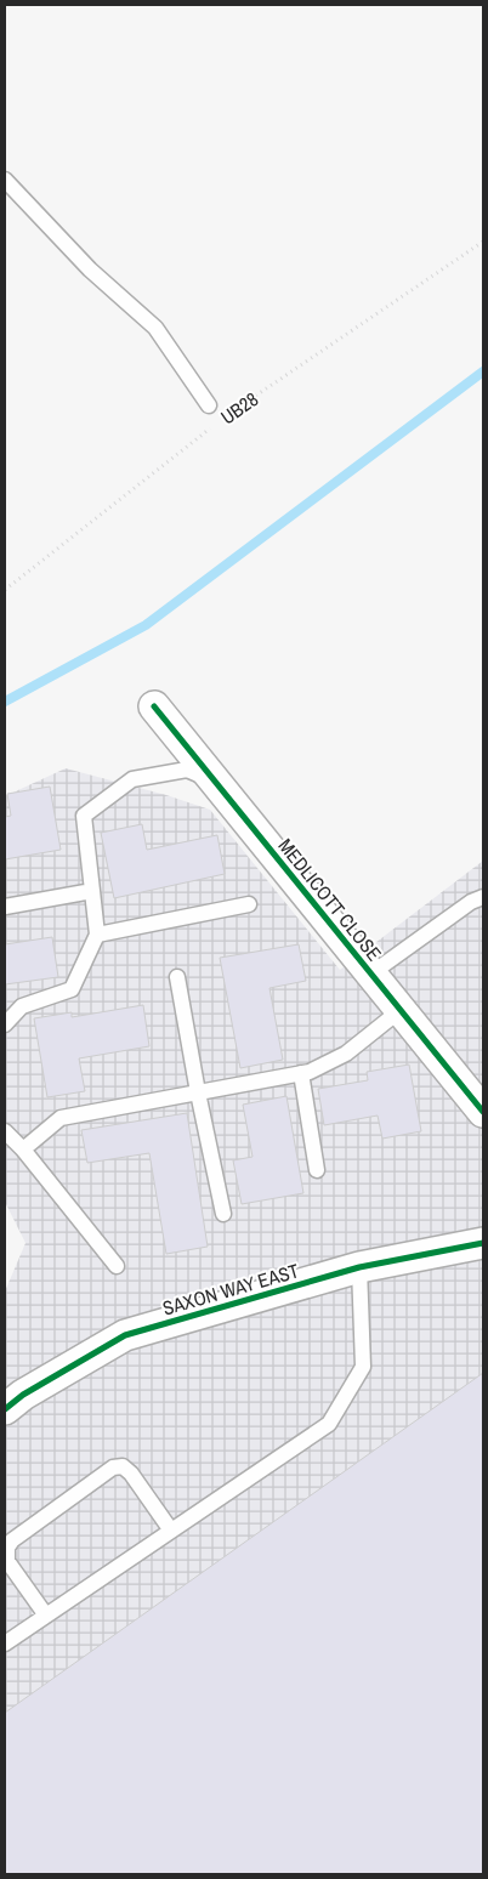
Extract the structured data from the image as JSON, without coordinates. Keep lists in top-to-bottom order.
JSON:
{
  "streets": {
    "street": ["MEDLICOTT CLOSE", "SAXON WAY EAST"],
    "path": ["UB28"]
  }
}
